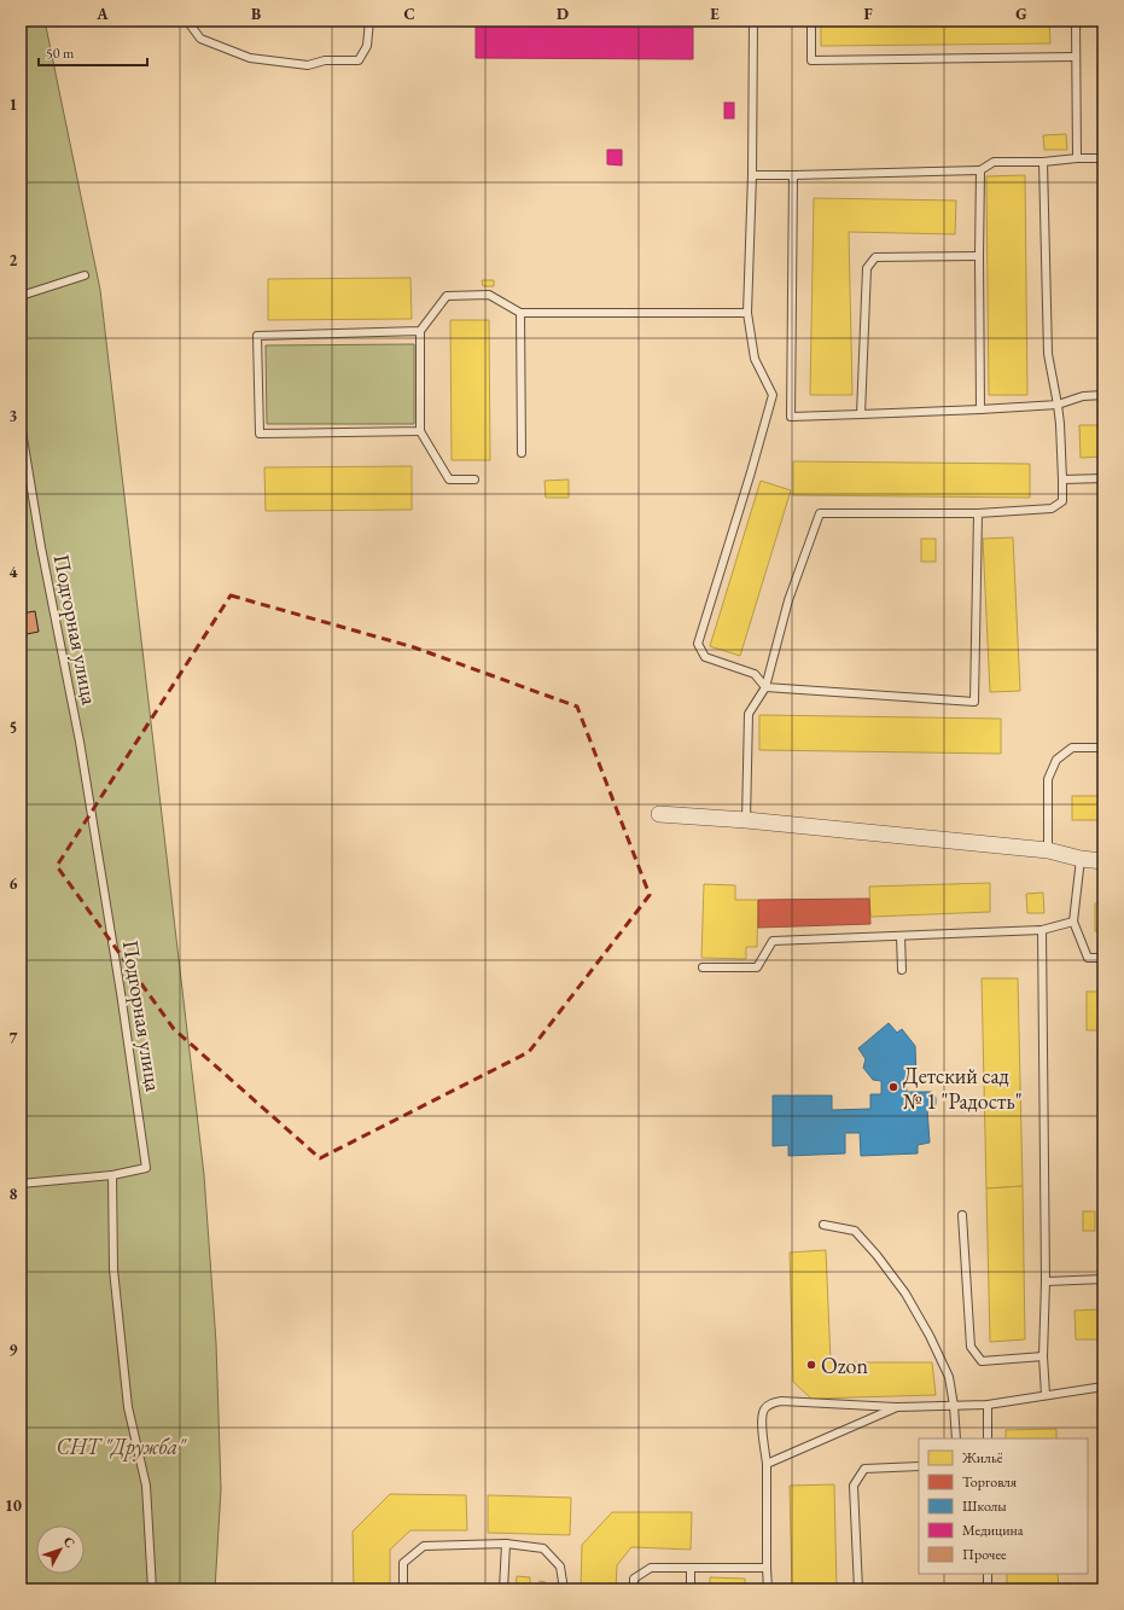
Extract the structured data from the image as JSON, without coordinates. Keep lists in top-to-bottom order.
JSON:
{
  "streets": {
    "lane": ["Подгорная улица"]
  },
  "parks": ["СНТ \"Дружба\""],
  "places": ["Детский сад № 1 \"Радость\"", "Ozon"],
  "legend": [
    "Жильё",
    "Торговля",
    "Школы",
    "Медицина",
    "Прочее"
  ],
  "scale_bar": "50 m",
  "north": "top right",
  "grid": {
    "columns": [
      "A",
      "B",
      "C",
      "D",
      "E",
      "F",
      "G"
    ],
    "rows": [
      "1",
      "2",
      "3",
      "4",
      "5",
      "6",
      "7",
      "8",
      "9",
      "10"
    ]
  }
}
